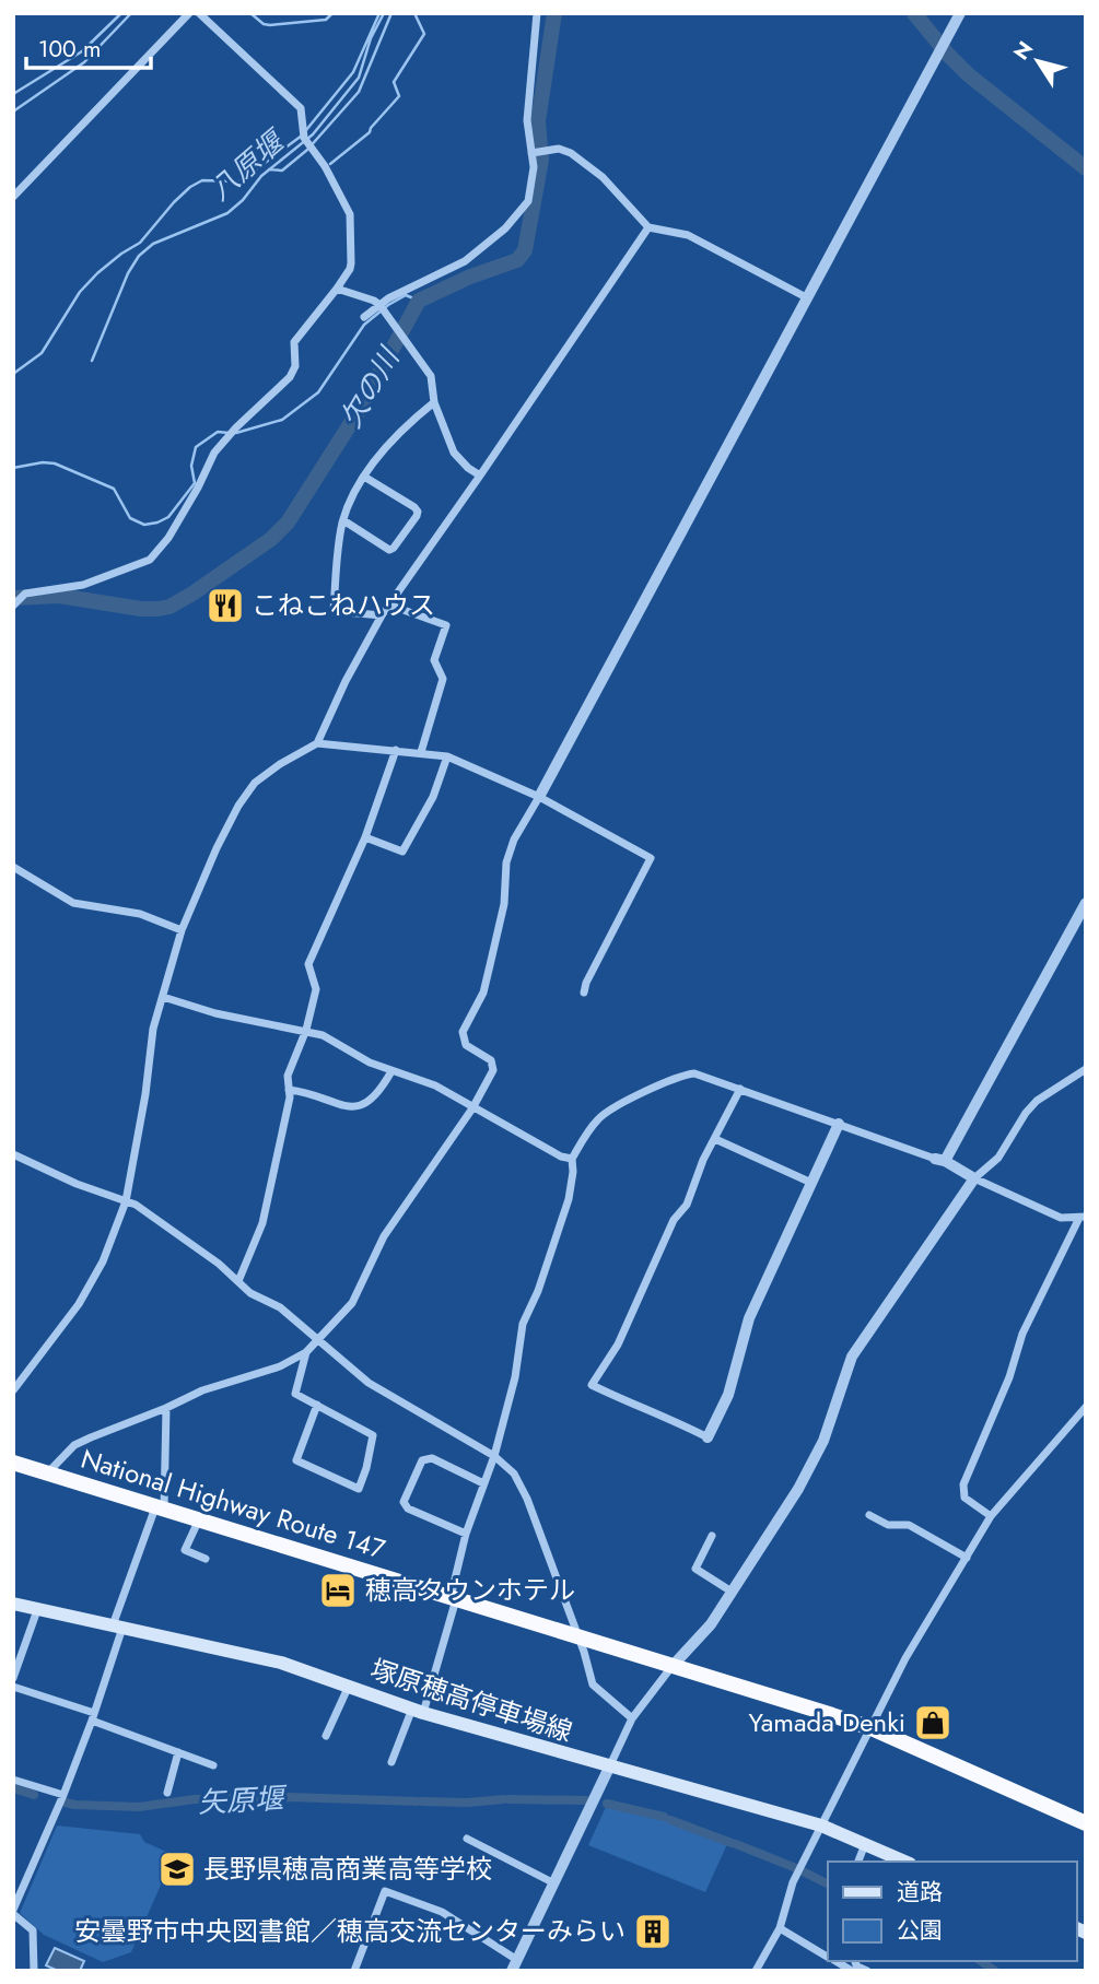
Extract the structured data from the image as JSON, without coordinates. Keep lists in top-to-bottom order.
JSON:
{
  "streets": {
    "highway": ["National Highway Route 147"],
    "main road": ["塚原穂高停車場線"]
  },
  "water": ["八原堰", "欠の川", "矢原堰"],
  "places": {
    "restaurant": ["こねこねハウス"],
    "hotel": ["穂高タウンホテル"],
    "shop": ["Yamada Denki"],
    "school or university": ["長野県穂高商業高等学校"],
    "building": ["安曇野市中央図書館／穂高交流センターみらい"]
  },
  "legend": ["道路", "公園"],
  "scale_bar": "100 m",
  "north": "top left"
}
